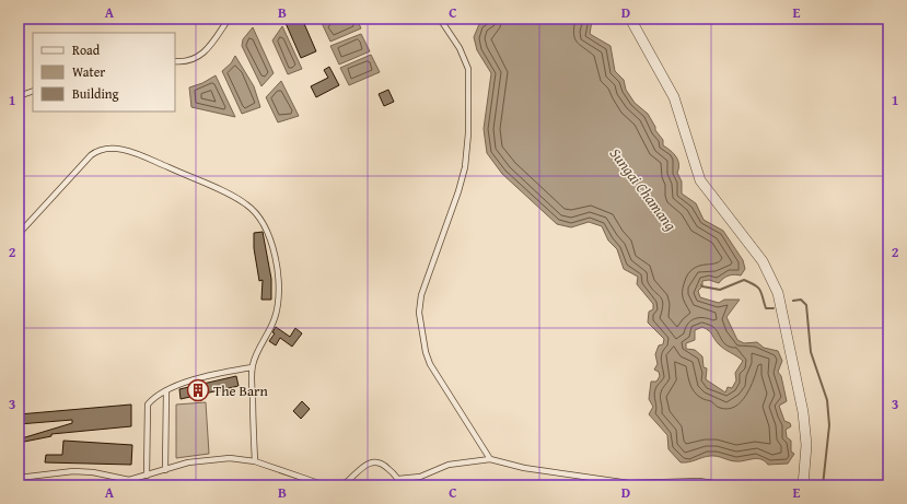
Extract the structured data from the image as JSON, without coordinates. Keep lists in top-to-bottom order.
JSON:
{
  "water": ["Sungai Chamang"],
  "places": {
    "building": ["The Barn"]
  },
  "legend": ["Road", "Water", "Building"],
  "grid": {
    "columns": [
      "A",
      "B",
      "C",
      "D",
      "E"
    ],
    "rows": ["1", "2", "3"]
  }
}
